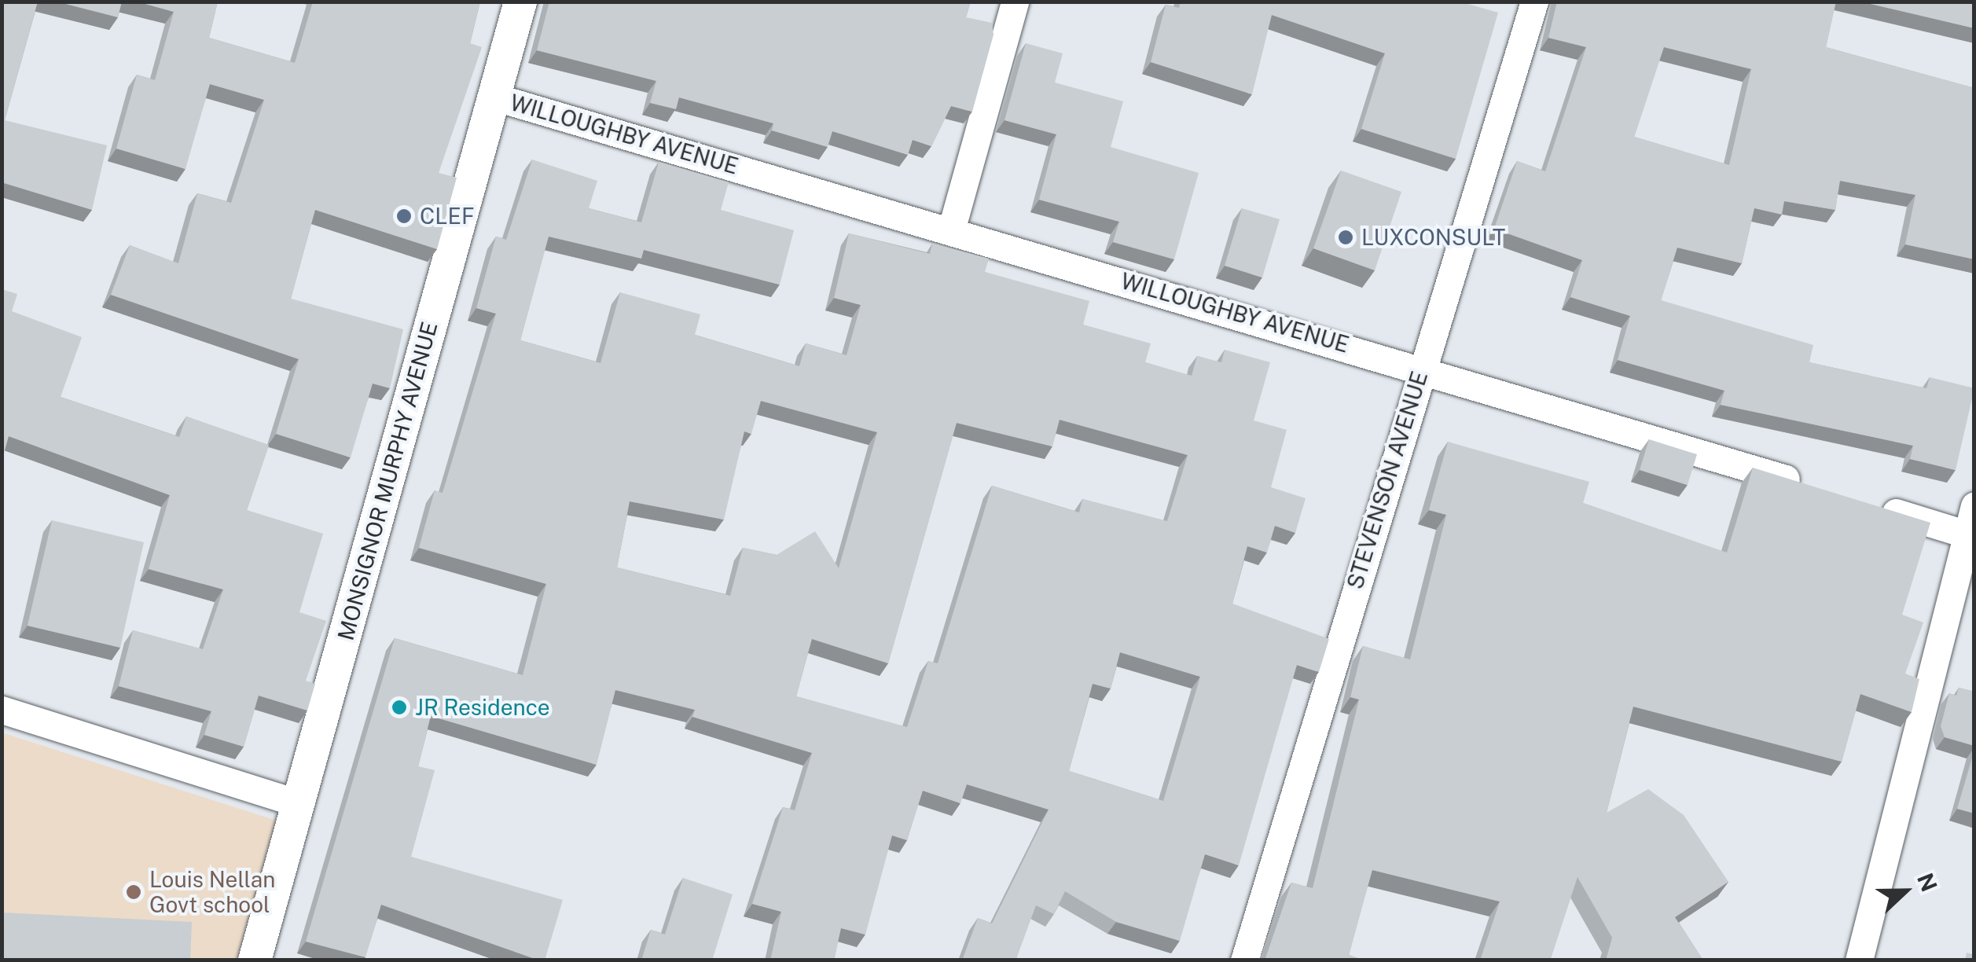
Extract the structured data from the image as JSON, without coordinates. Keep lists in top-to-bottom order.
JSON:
{
  "streets": {
    "street": ["WILLOUGHBY AVENUE", "STEVENSON AVENUE", "MONSIGNOR MURPHY AVENUE"]
  },
  "crossings": [
    ["WILLOUGHBY AVENUE", "STEVENSON AVENUE"],
    ["WILLOUGHBY AVENUE", "MONSIGNOR MURPHY AVENUE"]
  ],
  "places": [
    "CLEF",
    "LUXCONSULT",
    "JR Residence",
    "Louis Nellan Govt school"
  ],
  "north": "right"
}
